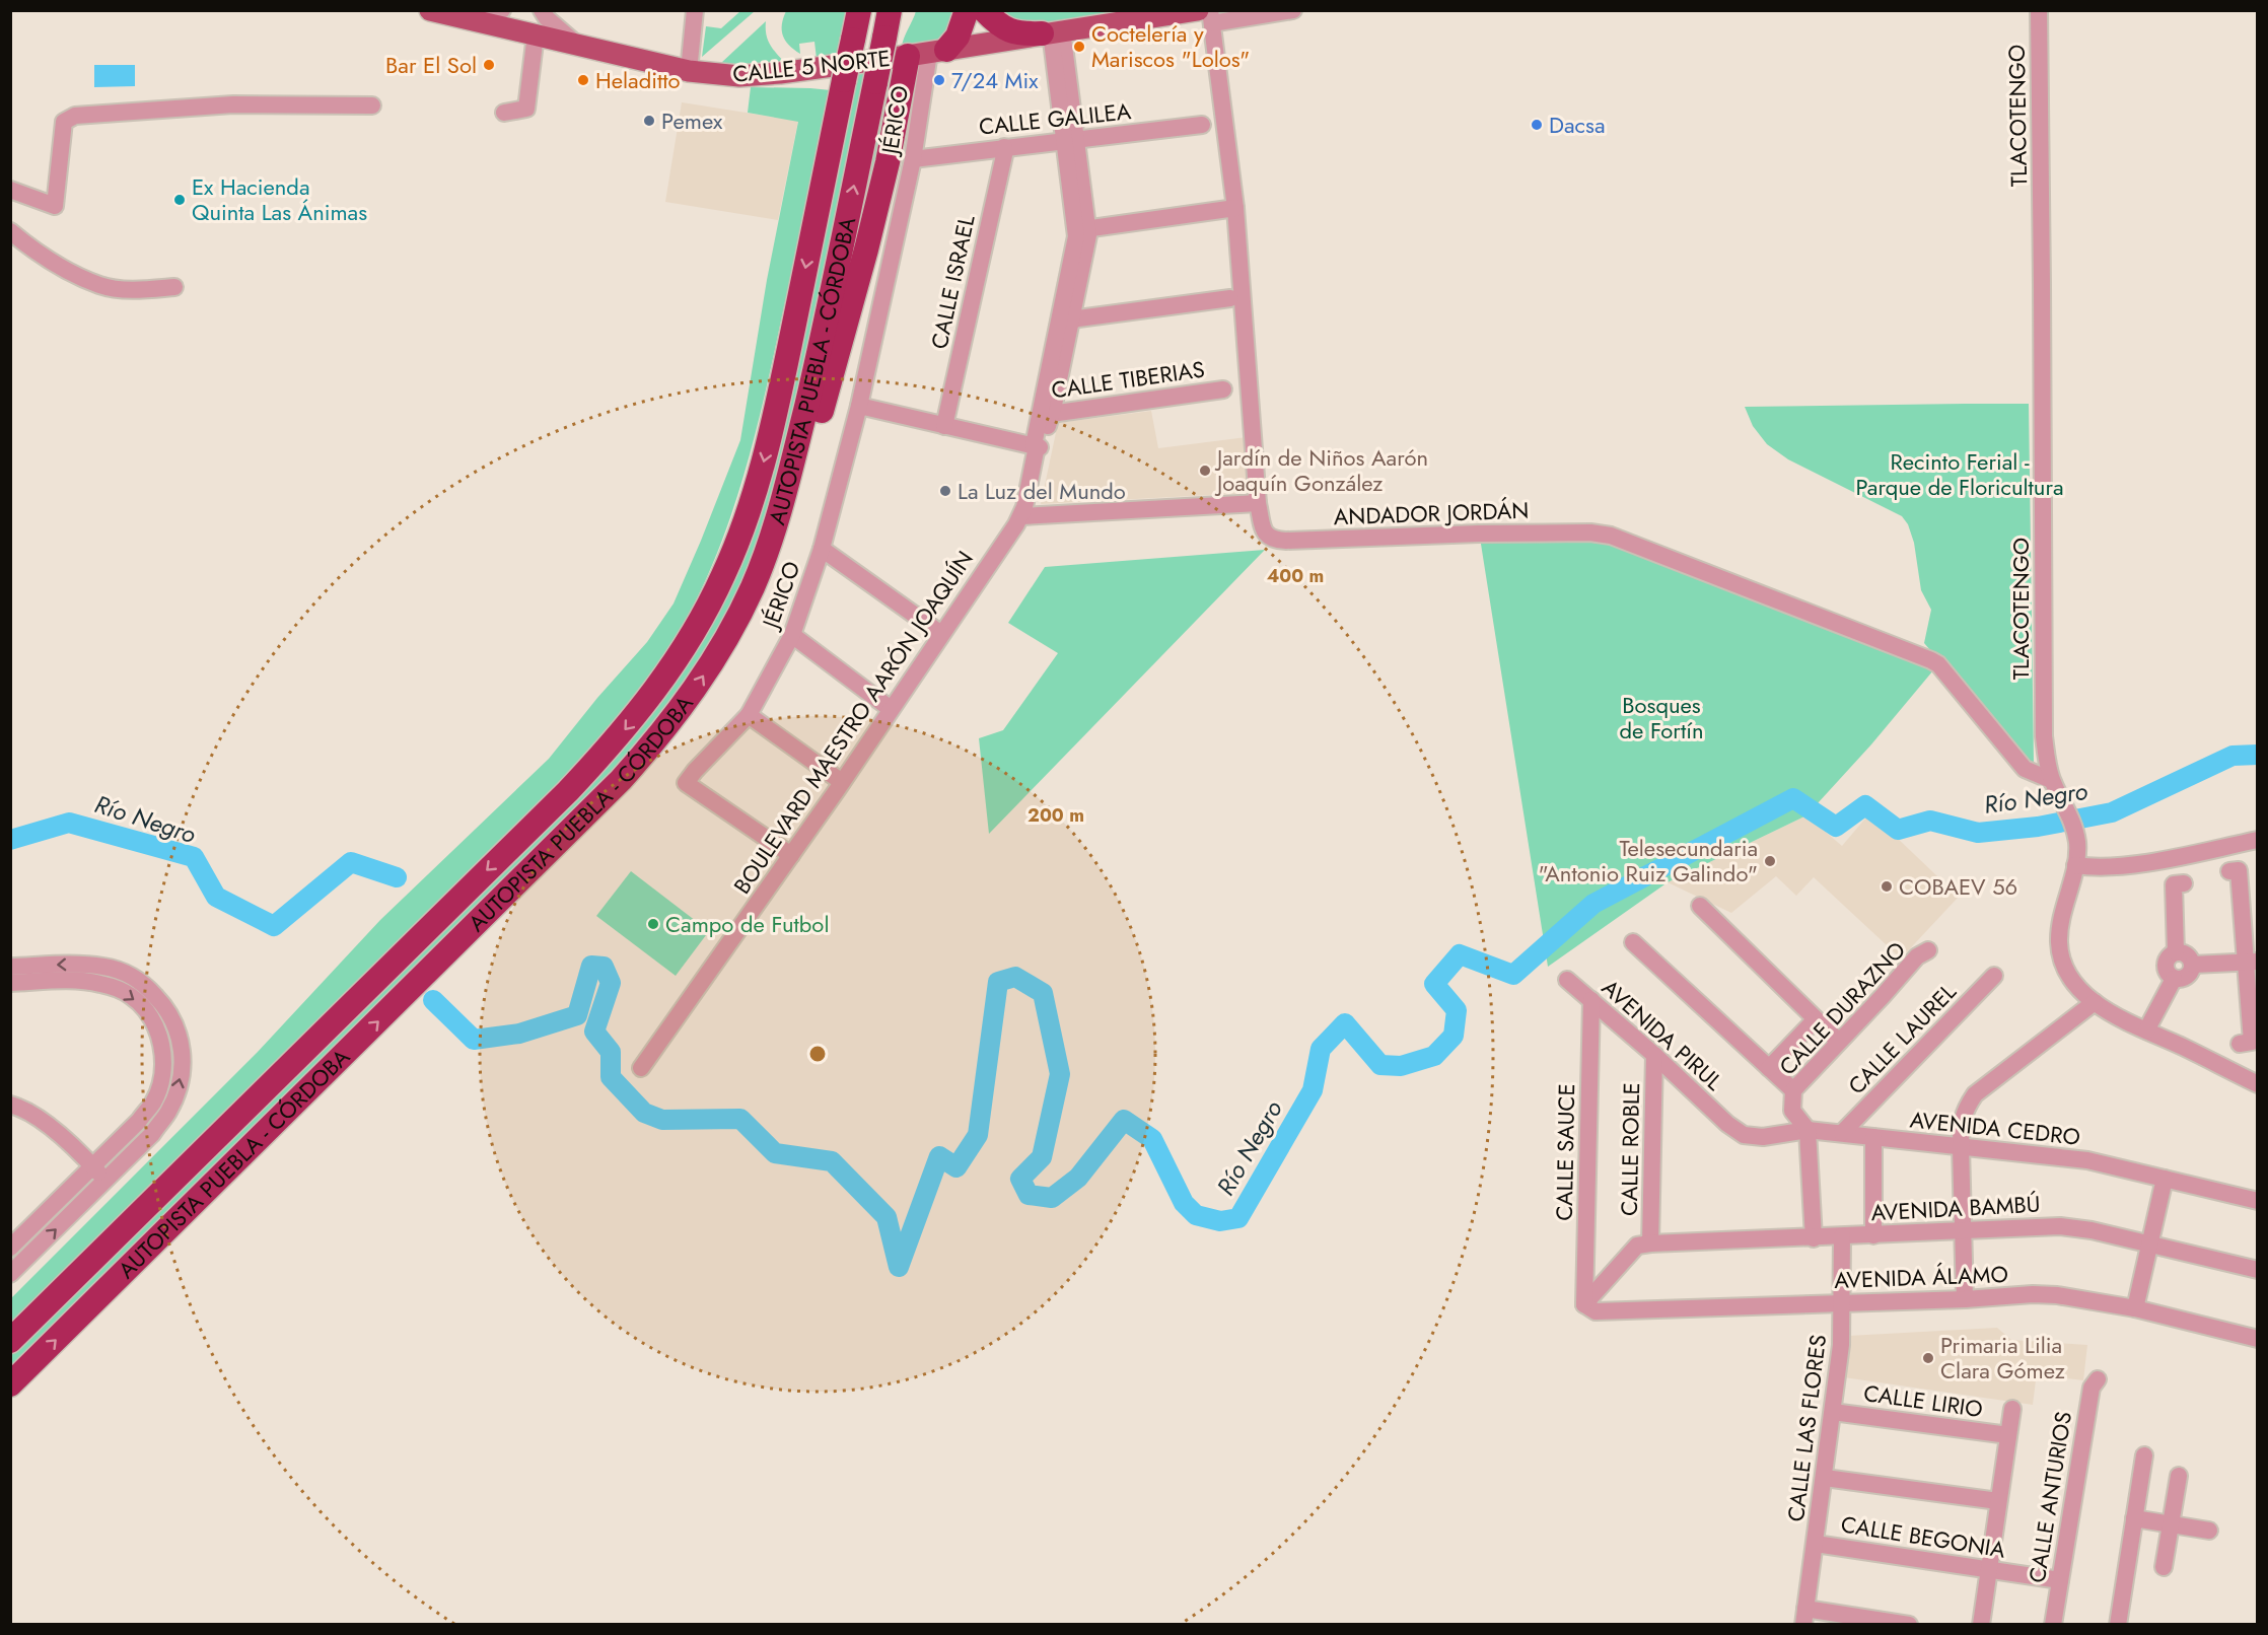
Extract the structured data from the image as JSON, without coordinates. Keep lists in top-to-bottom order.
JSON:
{
  "streets": {
    "highway": ["AUTOPISTA PUEBLA - CÓRDOBA"],
    "main road": ["CALLE 5 NORTE"],
    "street": [
      "TLACOTENGO",
      "CALLE GALILEA",
      "JÉRICO",
      "CALLE ISRAEL",
      "CALLE TIBERIAS",
      "ANDADOR JORDÁN",
      "BOULEVARD MAESTRO AARÓN JOAQUÍN",
      "CALLE DURAZNO",
      "AVENIDA PIRUL",
      "CALLE LAUREL",
      "AVENIDA CEDRO",
      "CALLE ROBLE",
      "CALLE SAUCE",
      "AVENIDA BAMBÚ",
      "AVENIDA ÁLAMO",
      "CALLE LIRIO",
      "CALLE LAS FLORES",
      "CALLE ANTURIOS",
      "CALLE BEGONIA"
    ]
  },
  "crossings": [
    ["CALLE 5 NORTE", "JÉRICO"],
    ["CALLE 5 NORTE", "ANDADOR JORDÁN"],
    ["CALLE 5 NORTE", "BOULEVARD MAESTRO AARÓN JOAQUÍN"],
    ["TLACOTENGO", "ANDADOR JORDÁN"],
    ["CALLE GALILEA", "JÉRICO"],
    ["CALLE GALILEA", "CALLE ISRAEL"],
    ["CALLE GALILEA", "BOULEVARD MAESTRO AARÓN JOAQUÍN"],
    ["JÉRICO", "BOULEVARD MAESTRO AARÓN JOAQUÍN"],
    ["CALLE TIBERIAS", "BOULEVARD MAESTRO AARÓN JOAQUÍN"],
    ["CALLE DURAZNO", "AVENIDA CEDRO"],
    ["AVENIDA PIRUL", "AVENIDA CEDRO"],
    ["AVENIDA PIRUL", "CALLE ROBLE"],
    ["AVENIDA PIRUL", "CALLE SAUCE"],
    ["CALLE LAUREL", "AVENIDA CEDRO"],
    ["CALLE ROBLE", "AVENIDA BAMBÚ"],
    ["CALLE SAUCE", "AVENIDA ÁLAMO"],
    ["AVENIDA BAMBÚ", "CALLE LAS FLORES"],
    ["AVENIDA ÁLAMO", "CALLE LAS FLORES"],
    ["CALLE LIRIO", "CALLE LAS FLORES"],
    ["CALLE LAS FLORES", "CALLE BEGONIA"],
    ["CALLE ANTURIOS", "CALLE BEGONIA"]
  ],
  "water": ["Río Negro"],
  "parks": ["Recinto Ferial - Parque de Floricultura", "Bosques de Fortín"],
  "places": [
    "Coctelería y Mariscos \"Lolos\"",
    "Bar El Sol",
    "Heladitto",
    "7/24 Mix",
    "Pemex",
    "Dacsa",
    "Ex Hacienda Quinta Las Ánimas",
    "Jardín de Niños Aarón Joaquín González",
    "La Luz del Mundo",
    "Telesecundaria \"Antonio Ruiz Galindo\"",
    "COBAEV 56",
    "Campo de Futbol",
    "Primaria Lilia Clara Gómez"
  ],
  "rings": ["400 m", "200 m"]
}
